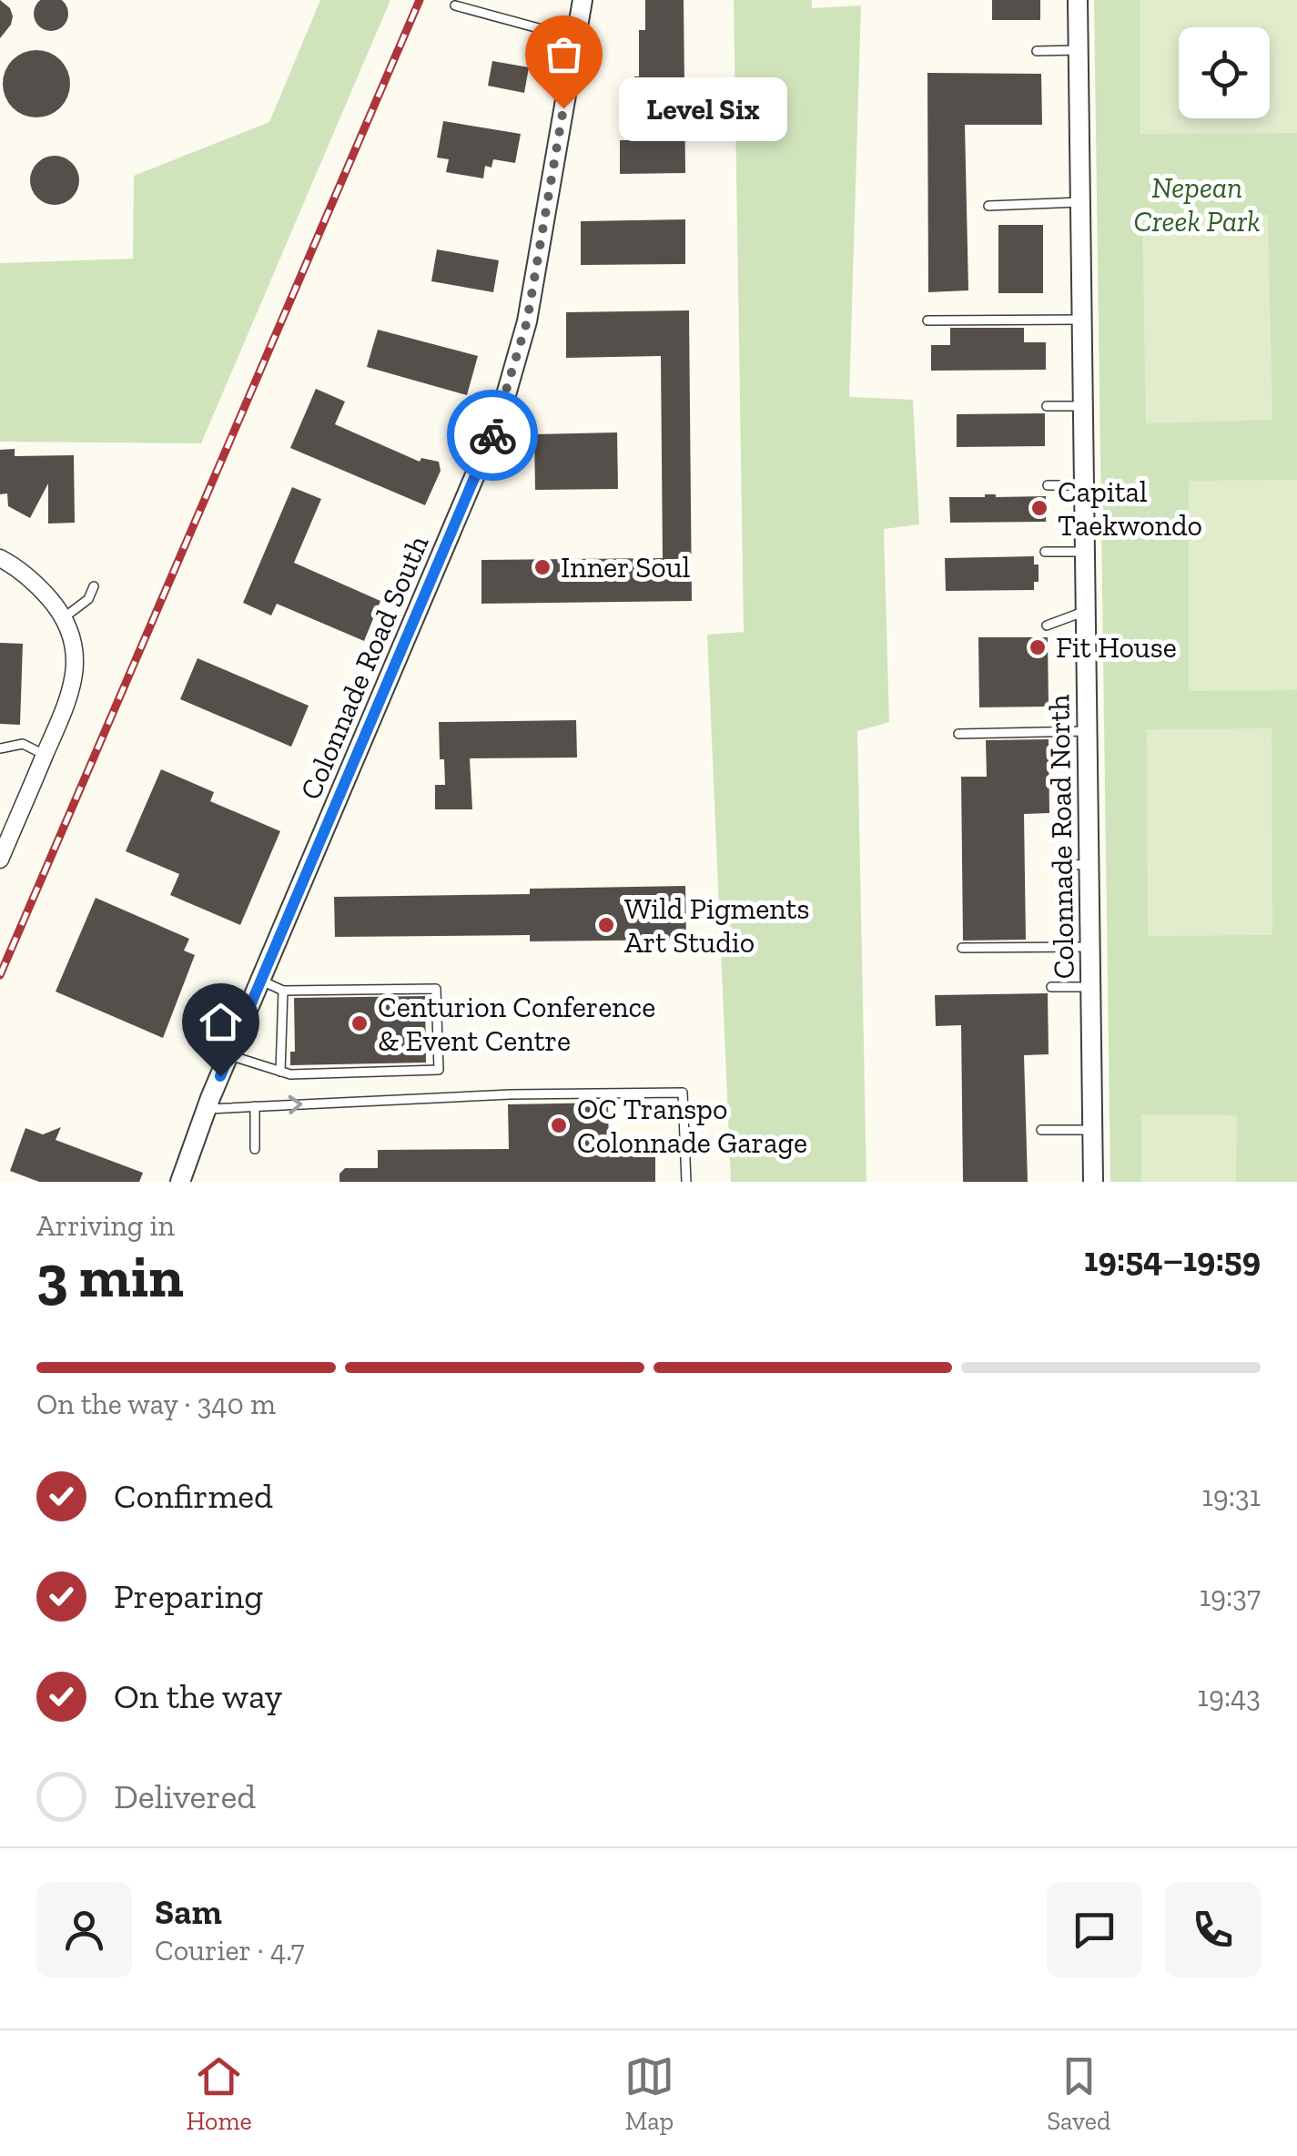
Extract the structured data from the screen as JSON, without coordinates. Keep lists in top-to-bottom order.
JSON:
{
  "streets": {
    "street": ["Colonnade Road South", "Colonnade Road North"]
  },
  "parks": ["Nepean Creek Park"],
  "places": [
    "Level Six",
    "Capital Taekwondo",
    "Inner Soul",
    "Fit House",
    "Wild Pigments Art Studio",
    "Centurion Conference & Event Centre",
    "OC Transpo Colonnade Garage"
  ],
  "page": {
    "bubble": "Level Six",
    "heading": ["3 min", "Arriving in", "19:54–19:59"],
    "panel": ["Sam", "Courier · 4.7"],
    "bar": "On the way · 340 m",
    "list": [
      ["Confirmed", "19:31"],
      ["Preparing", "19:37"],
      ["On the way", "19:43"],
      "Delivered"
    ],
    "tabs": ["Home", "Map", "Saved"]
  }
}
